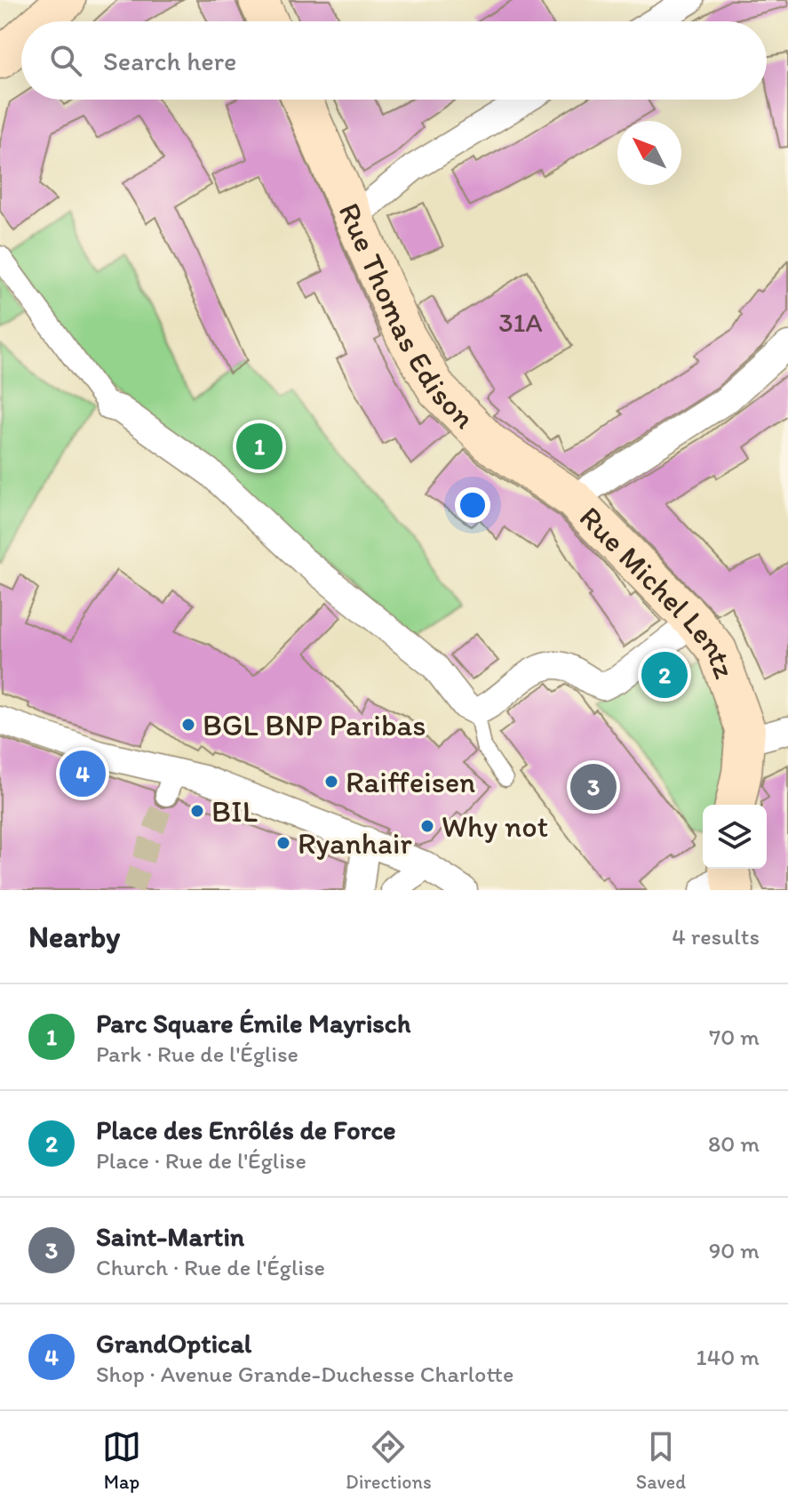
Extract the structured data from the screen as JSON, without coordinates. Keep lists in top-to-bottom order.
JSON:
{
  "streets": {
    "main road": ["Rue Thomas Edison", "Rue Michel Lentz"]
  },
  "crossings": [
    ["Rue Thomas Edison", "Rue Michel Lentz"]
  ],
  "places": [
    "BGL BNP Paribas",
    "Raiffeisen",
    "BIL",
    "Why not",
    "Ryanhair"
  ],
  "house_numbers": ["31A"],
  "north": "top left",
  "page": {
    "search": "Search here",
    "pins": [
      "1",
      "2",
      "4",
      "3"
    ],
    "heading": ["Nearby", "4 results"],
    "list": [
      {
        "mark": "1",
        "name": "Parc Square Émile Mayrisch",
        "note": "Park · Rue de l'Église",
        "value": "70 m"
      },
      {
        "mark": "2",
        "name": "Place des Enrôlés de Force",
        "note": "Place · Rue de l'Église",
        "value": "80 m"
      },
      {
        "mark": "3",
        "name": "Saint-Martin",
        "note": "Church · Rue de l'Église",
        "value": "90 m"
      },
      {
        "mark": "4",
        "name": "GrandOptical",
        "note": "Shop · Avenue Grande-Duchesse Charlotte",
        "value": "140 m"
      }
    ],
    "nav": ["Map", "Directions", "Saved"]
  }
}
